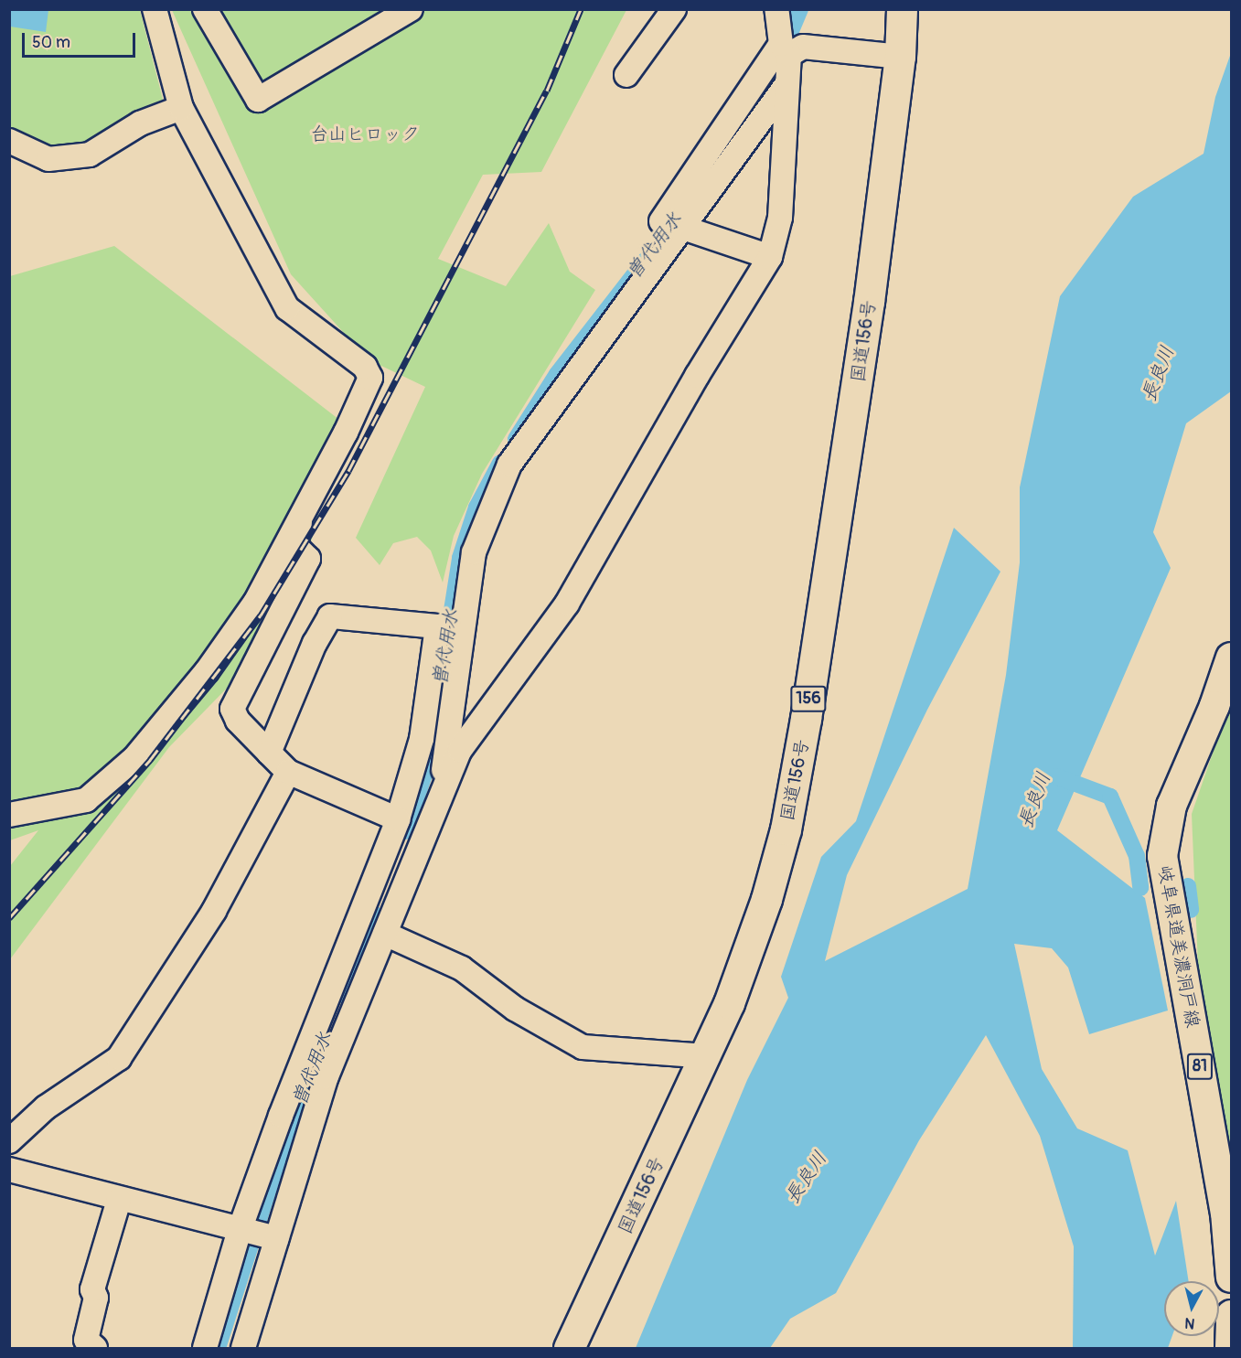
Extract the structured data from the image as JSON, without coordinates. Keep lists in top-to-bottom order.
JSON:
{
  "streets": {
    "highway": ["国道156号", "156"],
    "main road": ["岐阜県道美濃洞戸線", "81"]
  },
  "water": ["曽代用水", "長良川"],
  "parks": ["台山ヒロック"],
  "scale_bar": "50 m",
  "north": "bottom"
}
